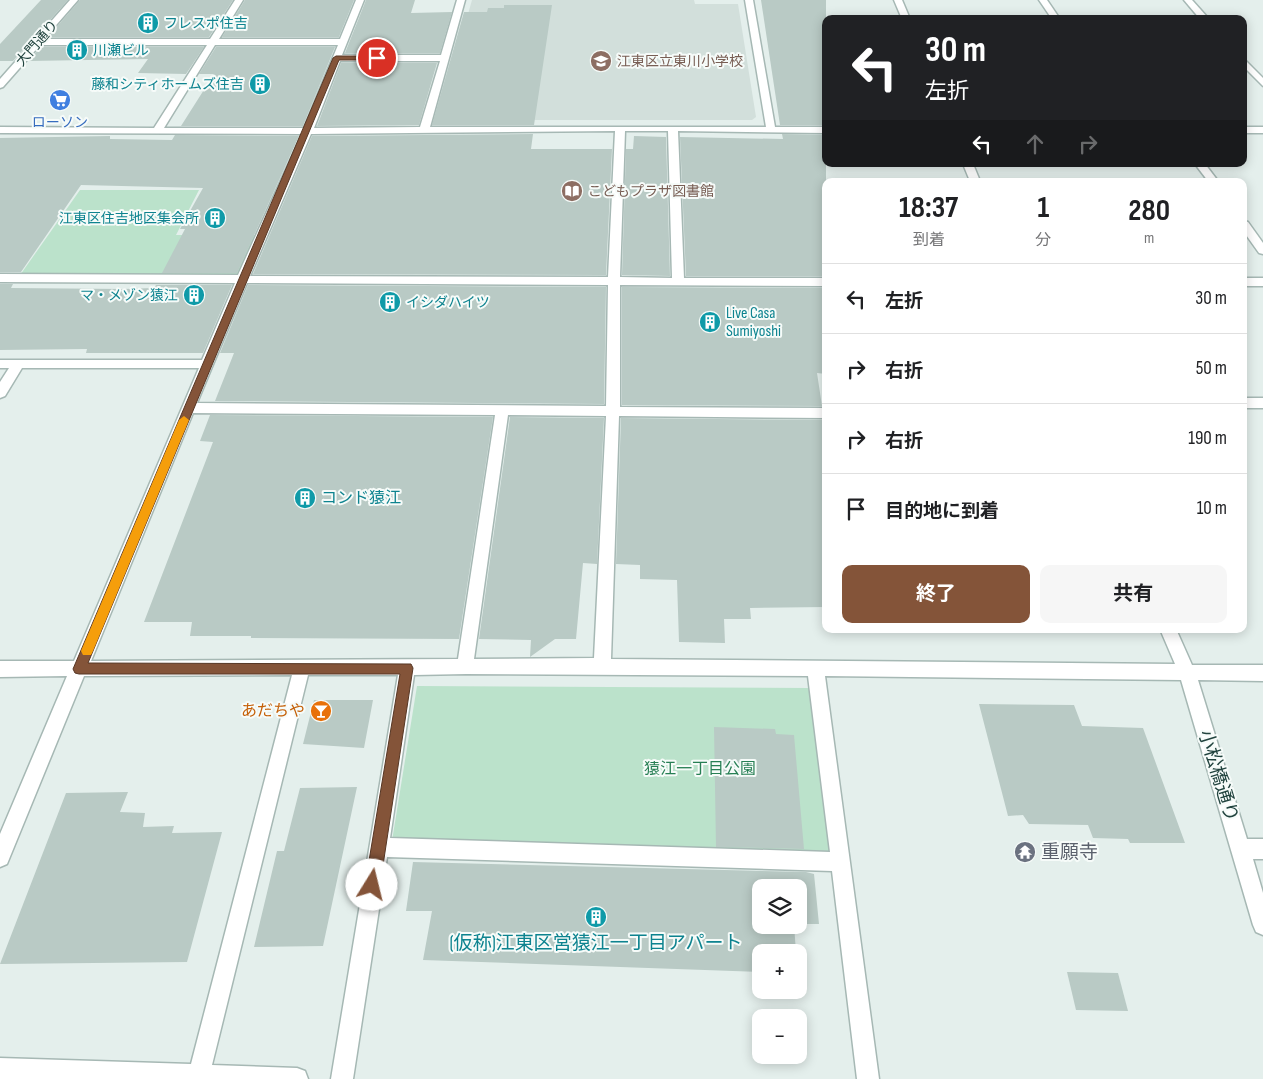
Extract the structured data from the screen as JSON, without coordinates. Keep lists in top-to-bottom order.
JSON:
{
  "streets": {
    "street": ["大門通り", "小松橋通り"]
  },
  "parks": ["猿江一丁目公園"],
  "places": {
    "building": [
      "フレスポ住吉",
      "川瀬ビル",
      "藤和シティホームズ住吉",
      "江東区住吉地区集会所",
      "マ・メゾン猿江",
      "イシダハイツ",
      "Live Casa Sumiyoshi",
      "コンド猿江",
      "(仮称)江東区営猿江一丁目アパート"
    ],
    "school or university": ["江東区立東川小学校"],
    "supermarket": ["ローソン"],
    "library": ["こどもプラザ図書館"],
    "bar": ["あだちや"],
    "temple": ["重願寺"]
  },
  "page": {
    "turn": ["30 m", "左折"],
    "eta": [
      "18:37",
      "到着",
      "1",
      "分",
      "280",
      "m"
    ],
    "list": [
      {
        "name": "左折",
        "value": "30 m"
      },
      {
        "name": "右折",
        "value": "50 m"
      },
      {
        "name": "右折",
        "value": "190 m"
      },
      {
        "name": "目的地に到着",
        "value": "10 m"
      }
    ],
    "buttons": ["終了", "共有"],
    "map_buttons": ["+", "−"]
  }
}
